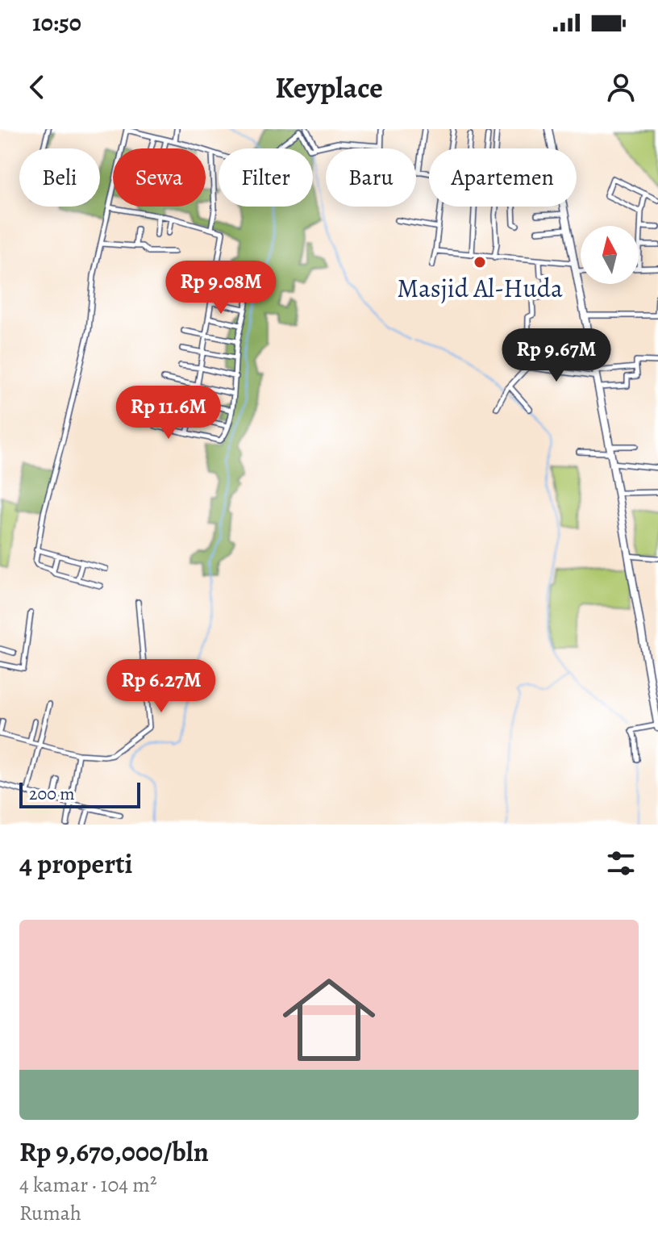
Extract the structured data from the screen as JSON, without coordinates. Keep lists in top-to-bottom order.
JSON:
{
  "places": ["Masjid Al-Huda"],
  "scale_bar": "200 m",
  "north": "top",
  "page": {
    "status": "10:50",
    "header": "Keyplace",
    "chip": [
      "Beli",
      "Sewa",
      "Filter",
      "Baru",
      "Apartemen"
    ],
    "price": [
      "Rp 9.08M",
      "Rp 9.67M",
      "Rp 11.6M",
      "Rp 6.27M"
    ],
    "scale": "200 m",
    "heading": "4 properti",
    "list": [
      {
        "name": "Rp 9,670,000/bln",
        "note": "4 kamar · 104 m² · Rumah"
      }
    ]
  }
}
